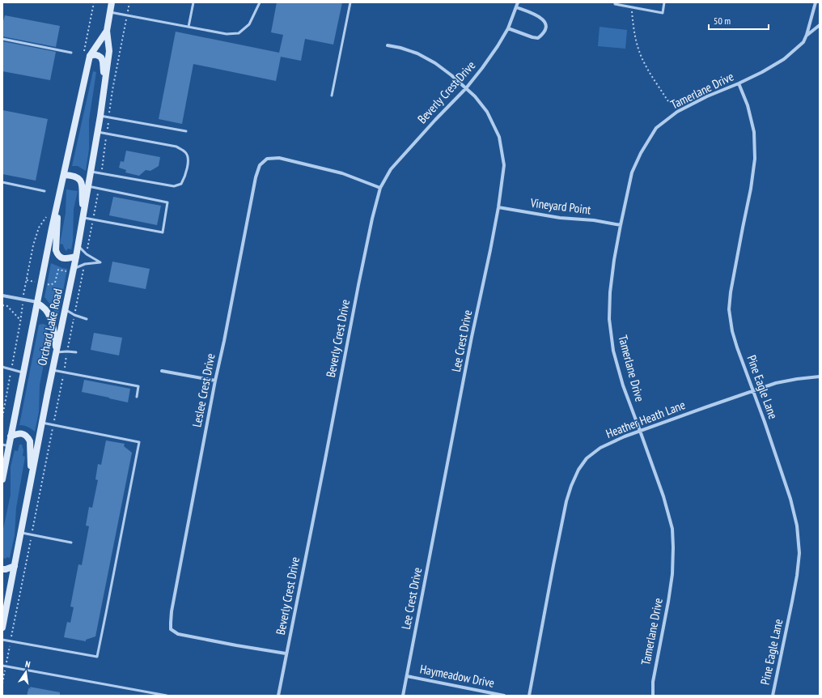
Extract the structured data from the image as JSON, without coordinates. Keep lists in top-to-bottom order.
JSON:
{
  "streets": {
    "main road": ["Orchard Lake Road"],
    "street": [
      "Tamerlane Drive",
      "Beverly Crest Drive",
      "Vineyard Point",
      "Lee Crest Drive",
      "Pine Eagle Lane",
      "Leslee Crest Drive",
      "Heather Heath Lane",
      "Haymeadow Drive"
    ]
  },
  "crossings": [
    ["Tamerlane Drive", "Vineyard Point"],
    ["Tamerlane Drive", "Pine Eagle Lane"],
    ["Tamerlane Drive", "Heather Heath Lane"],
    ["Beverly Crest Drive", "Lee Crest Drive"],
    ["Beverly Crest Drive", "Leslee Crest Drive"],
    ["Vineyard Point", "Lee Crest Drive"],
    ["Lee Crest Drive", "Haymeadow Drive"],
    ["Pine Eagle Lane", "Heather Heath Lane"]
  ],
  "scale_bar": "50 m",
  "north": "top"
}
